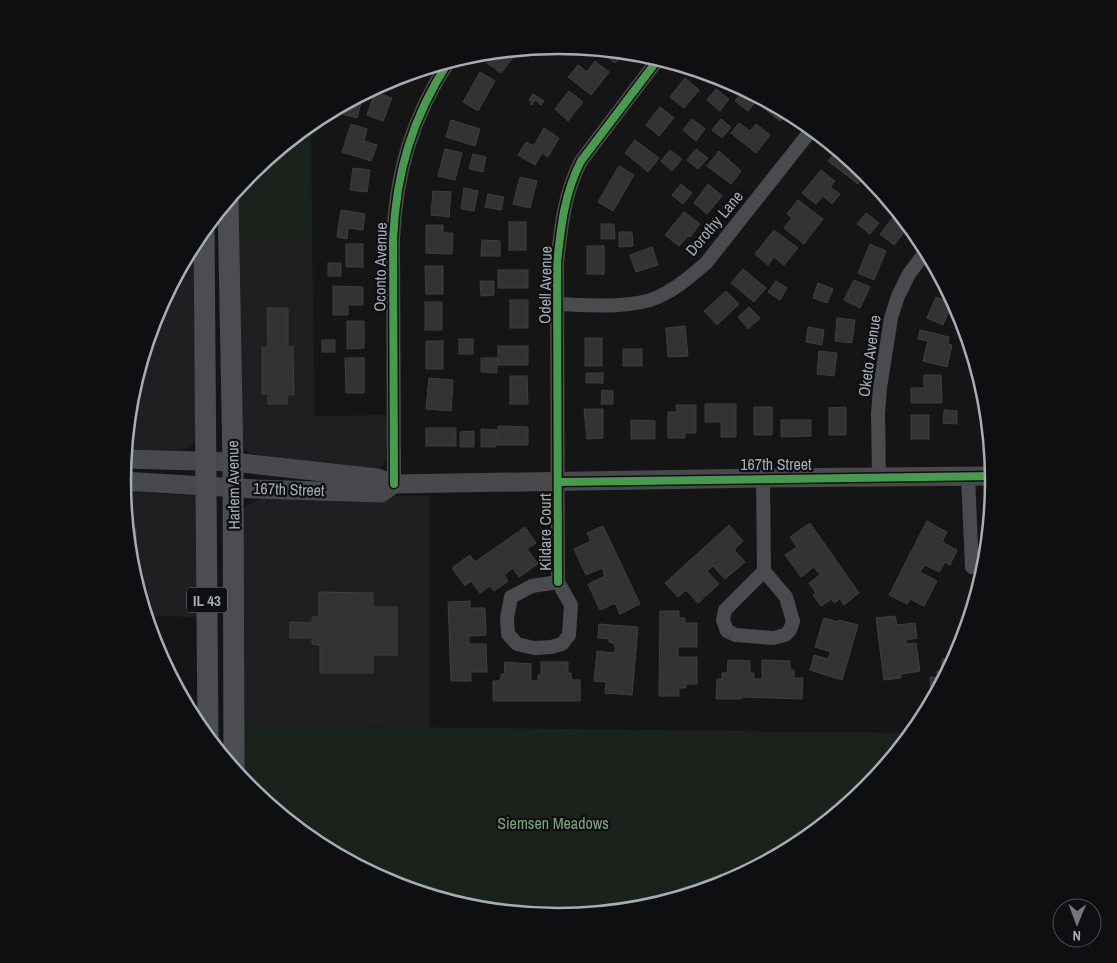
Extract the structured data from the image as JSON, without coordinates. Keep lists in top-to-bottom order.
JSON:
{
  "streets": {
    "main road": ["Harlem Avenue", "IL 43"],
    "street": [
      "Dorothy Lane",
      "Oconto Avenue",
      "Odell Avenue",
      "Oketo Avenue",
      "167th Street",
      "Kildare Court"
    ]
  },
  "crossings": [
    ["Dorothy Lane", "Odell Avenue"],
    ["Oconto Avenue", "167th Street"],
    ["Odell Avenue", "167th Street"],
    ["Odell Avenue", "Kildare Court"],
    ["Oketo Avenue", "167th Street"],
    ["167th Street", "Harlem Avenue"],
    ["167th Street", "Kildare Court"]
  ],
  "parks": ["Siemsen Meadows"],
  "north": "bottom"
}
